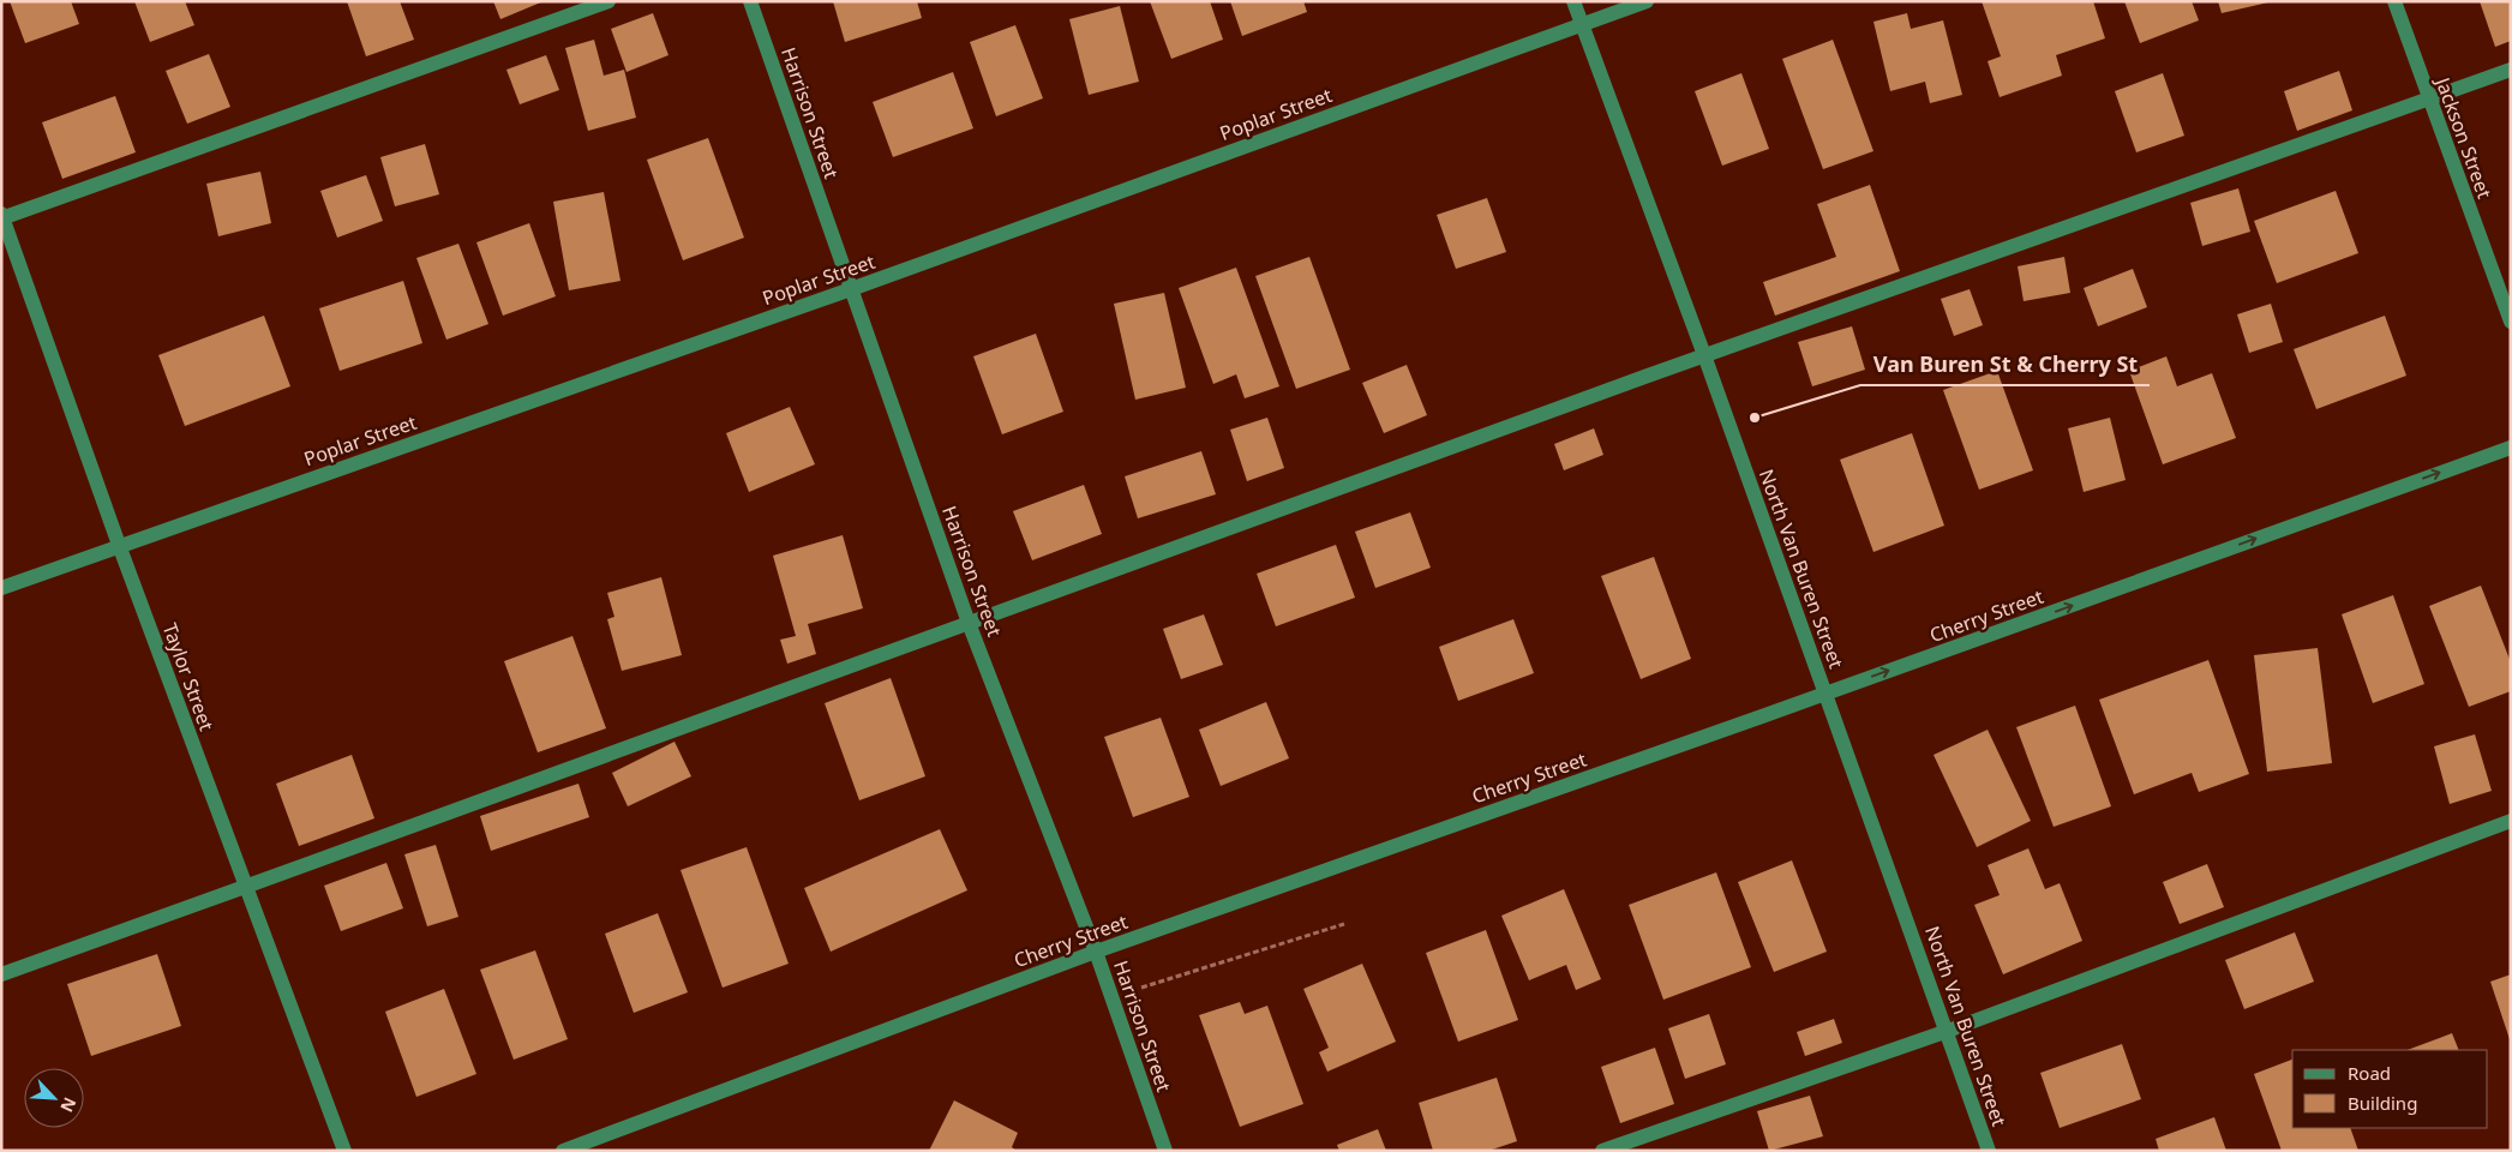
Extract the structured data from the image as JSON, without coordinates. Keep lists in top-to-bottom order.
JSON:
{
  "streets": {
    "street": [
      "Harrison Street",
      "Poplar Street",
      "Jackson Street",
      "North Van Buren Street",
      "Cherry Street",
      "Taylor Street"
    ]
  },
  "crossings": [
    ["Harrison Street", "Poplar Street"],
    ["Harrison Street", "Cherry Street"],
    ["Poplar Street", "North Van Buren Street"],
    ["Poplar Street", "Taylor Street"],
    ["North Van Buren Street", "Cherry Street"]
  ],
  "one_way": ["Cherry Street"],
  "places": ["Van Buren St & Cherry St"],
  "legend": ["Road", "Building"],
  "north": "bottom right"
}
